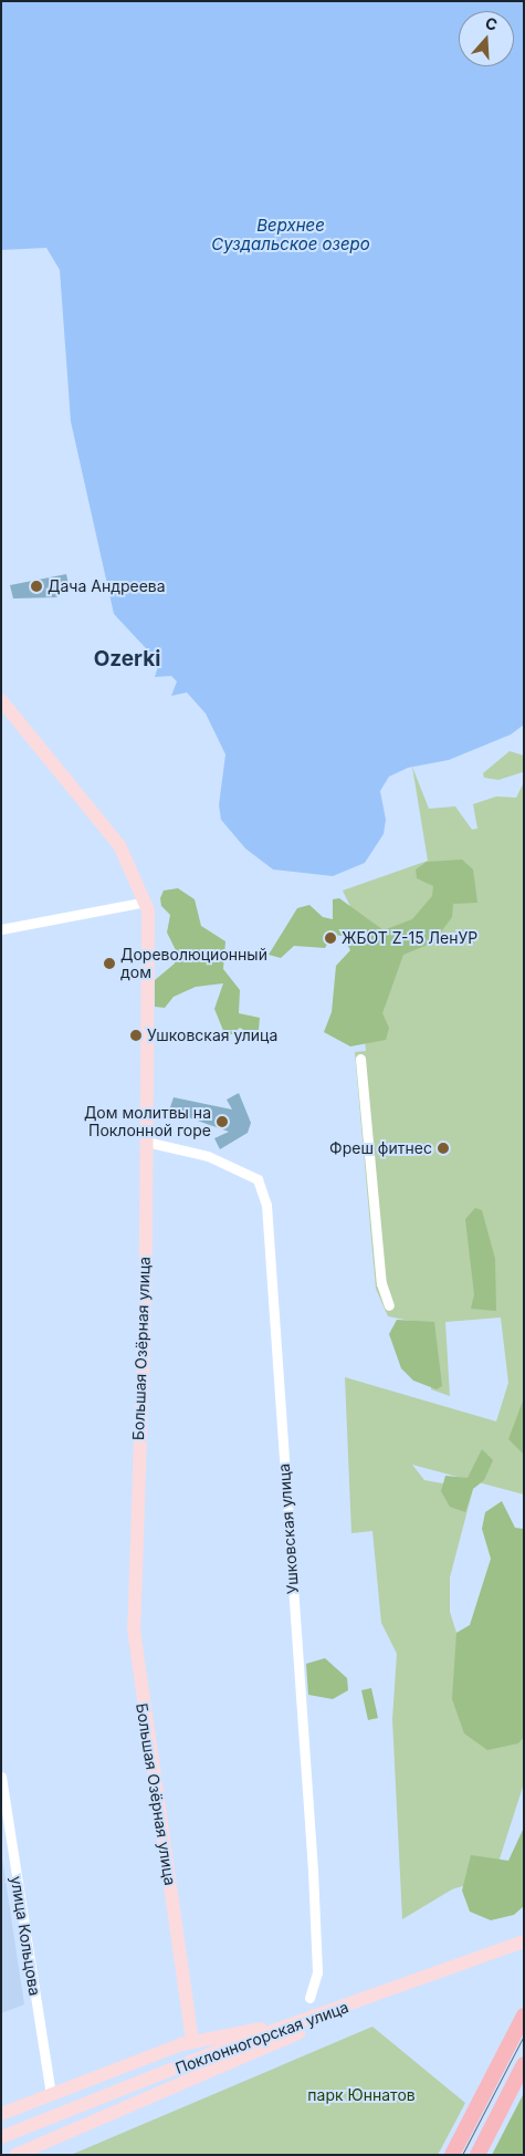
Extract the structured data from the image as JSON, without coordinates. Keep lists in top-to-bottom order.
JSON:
{
  "streets": {
    "street": [
      "Большая Озёрная улица",
      "Ушковская улица",
      "улица Кольцова",
      "Поклонногорская улица"
    ]
  },
  "crossings": [
    ["Большая Озёрная улица", "Ушковская улица"],
    ["Большая Озёрная улица", "Поклонногорская улица"],
    ["улица Кольцова", "Поклонногорская улица"]
  ],
  "districts": ["Ozerki"],
  "water": ["Верхнее Суздальское озеро"],
  "parks": ["парк Юннатов"],
  "places": [
    "Дача Андреева",
    "ЖБОТ Z-15 ЛенУР",
    "Дореволюционный дом",
    "Ушковская улица",
    "Дом молитвы на Поклонной горе",
    "Фреш фитнес"
  ],
  "north": "top"
}
